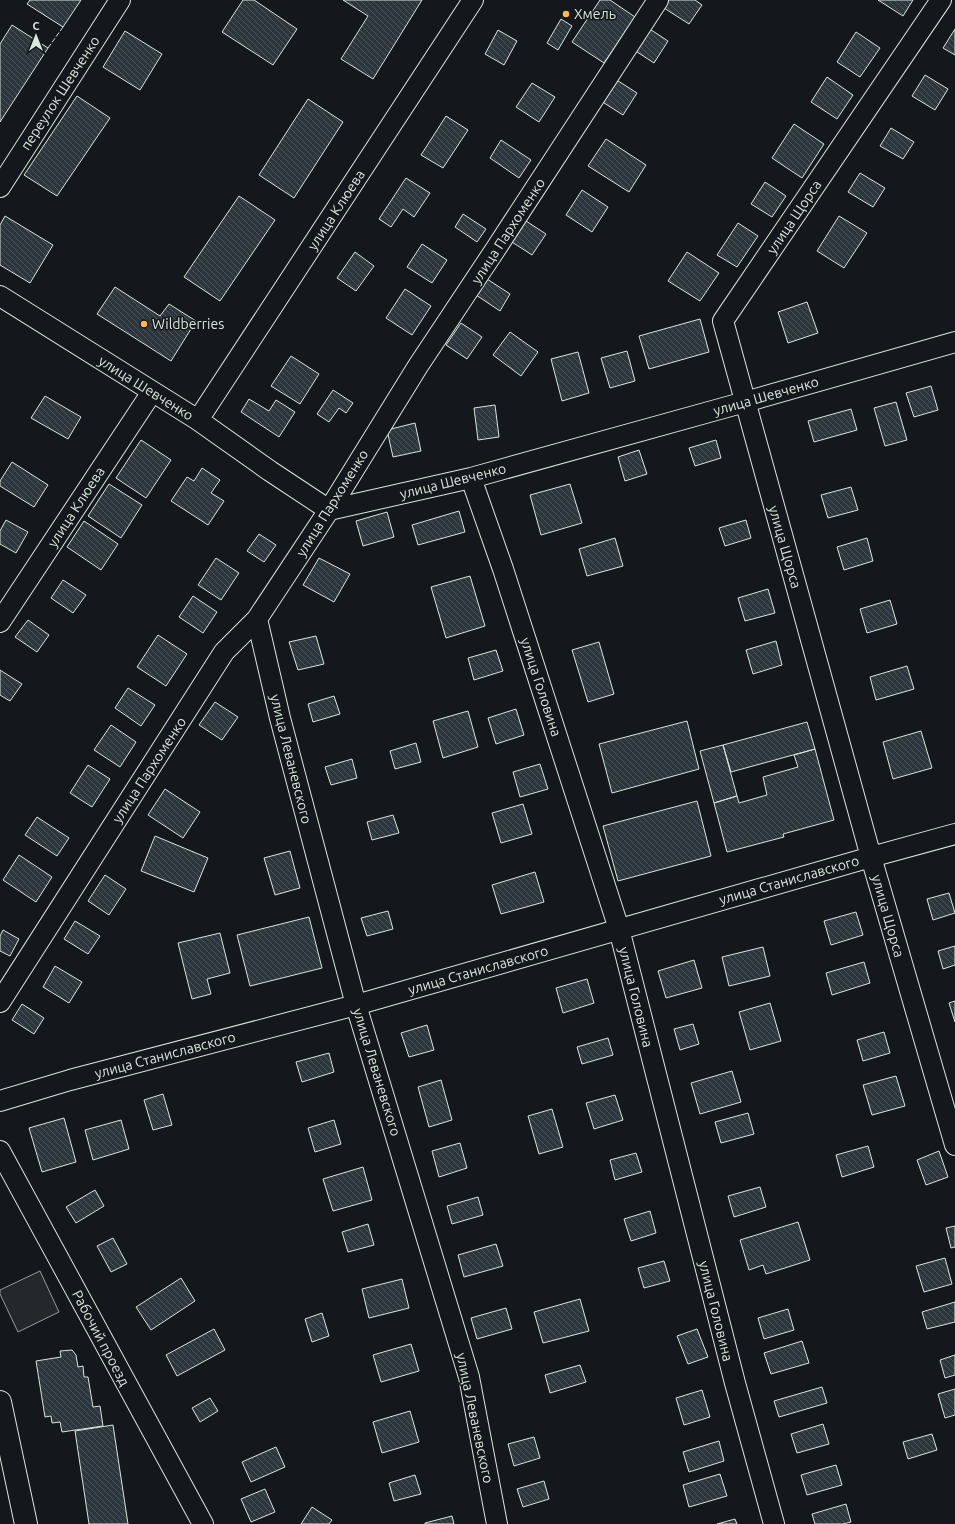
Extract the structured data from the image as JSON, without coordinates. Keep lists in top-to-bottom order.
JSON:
{
  "streets": {
    "street": [
      "переулок Шевченко",
      "улица Клюева",
      "улица Щорса",
      "улица Пархоменко",
      "улица Шевченко",
      "улица Головина",
      "улица Леваневского",
      "улица Станиславского",
      "Рабочий проезд"
    ]
  },
  "crossings": [
    ["улица Клюева", "улица Шевченко"],
    ["улица Щорса", "улица Шевченко"],
    ["улица Щорса", "улица Станиславского"],
    ["улица Пархоменко", "улица Шевченко"],
    ["улица Пархоменко", "улица Леваневского"],
    ["улица Шевченко", "улица Головина"],
    ["улица Головина", "улица Станиславского"],
    ["улица Леваневского", "улица Станиславского"]
  ],
  "places": ["Хмель", "Wildberries"],
  "north": "top"
}
